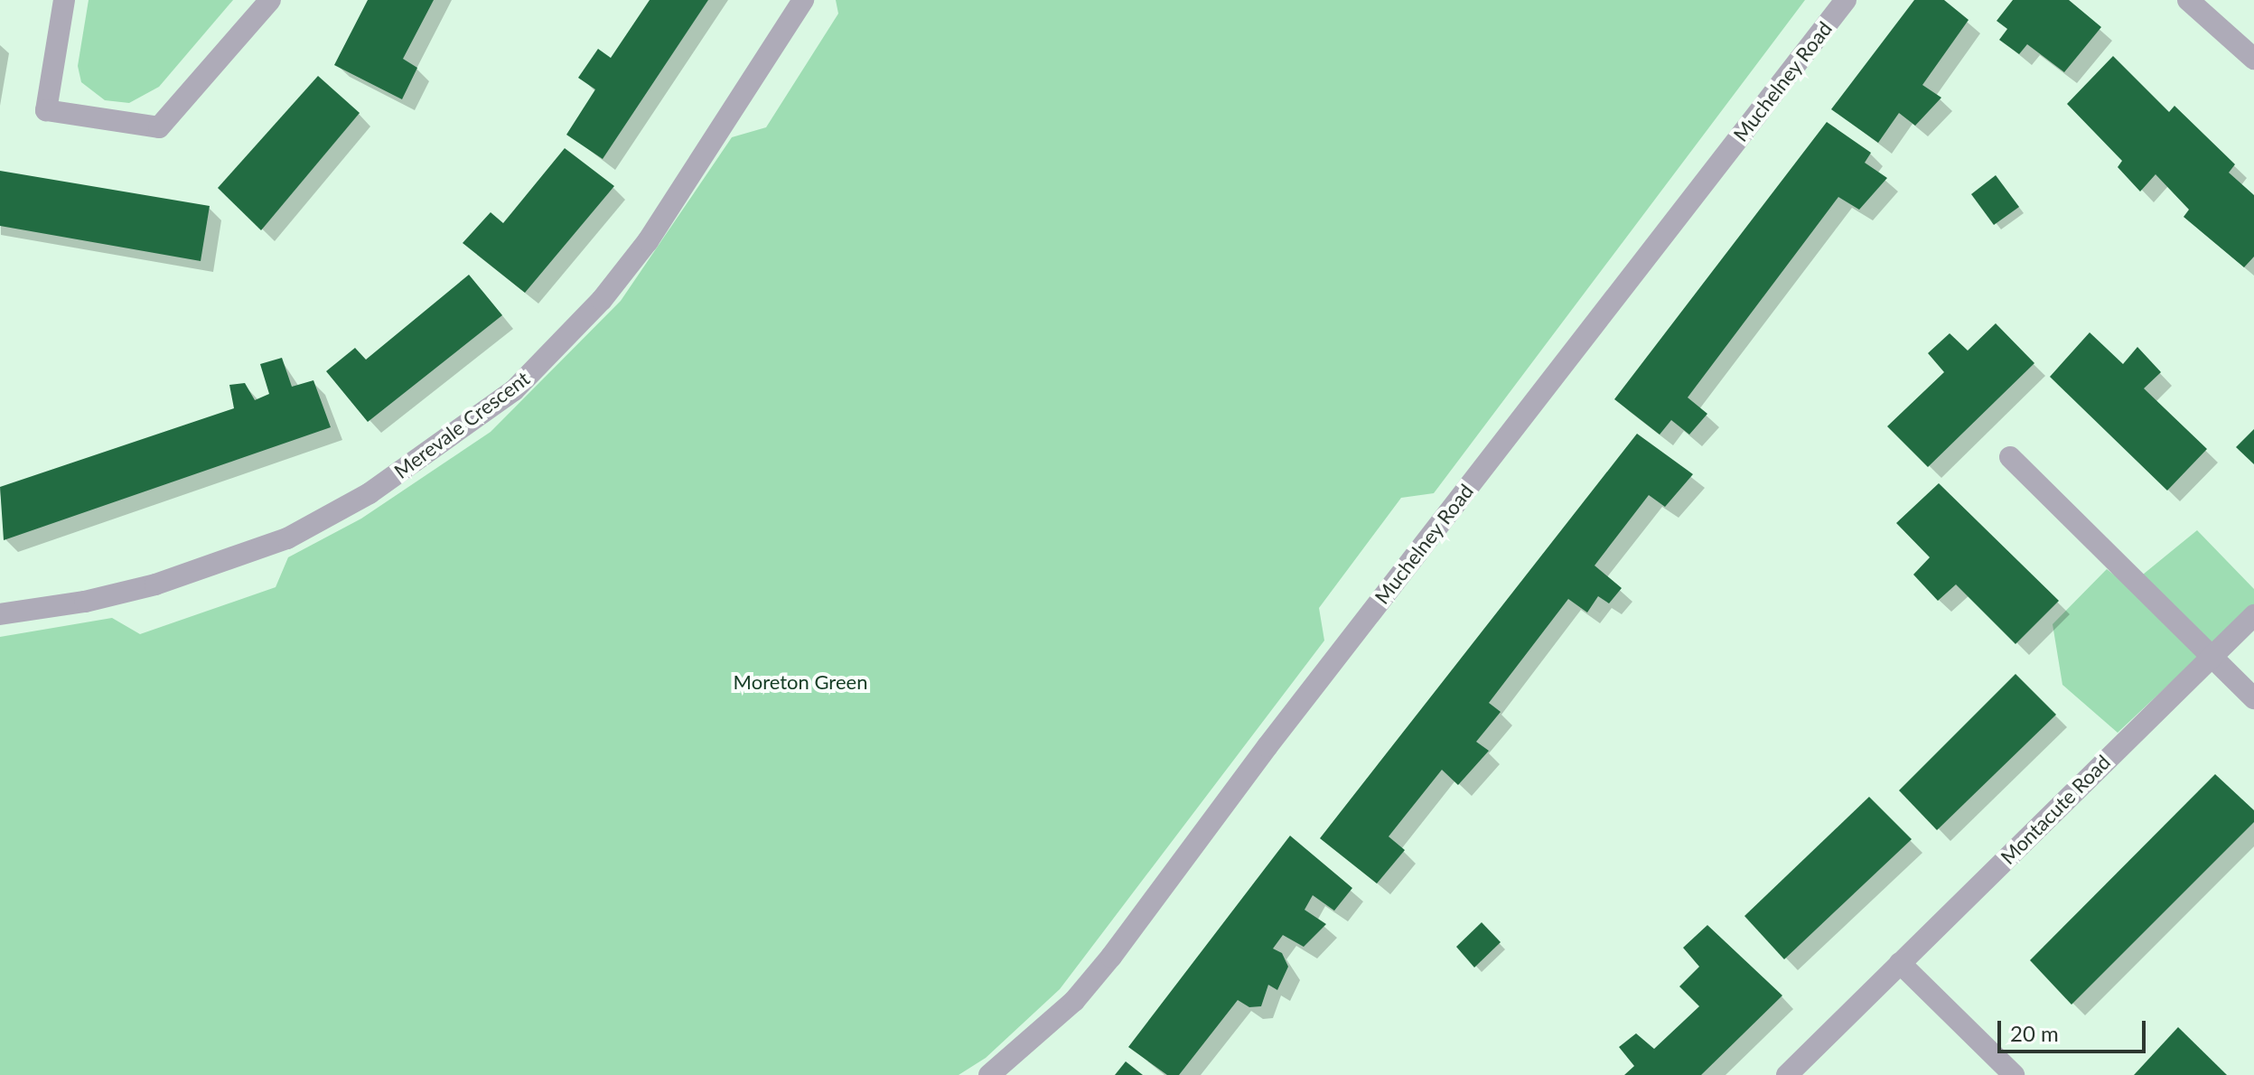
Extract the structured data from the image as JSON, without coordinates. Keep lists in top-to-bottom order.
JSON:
{
  "streets": {
    "street": ["Muchelney Road", "Merevale Crescent", "Montacute Road"]
  },
  "parks": ["Moreton Green"],
  "scale_bar": "20 m"
}
